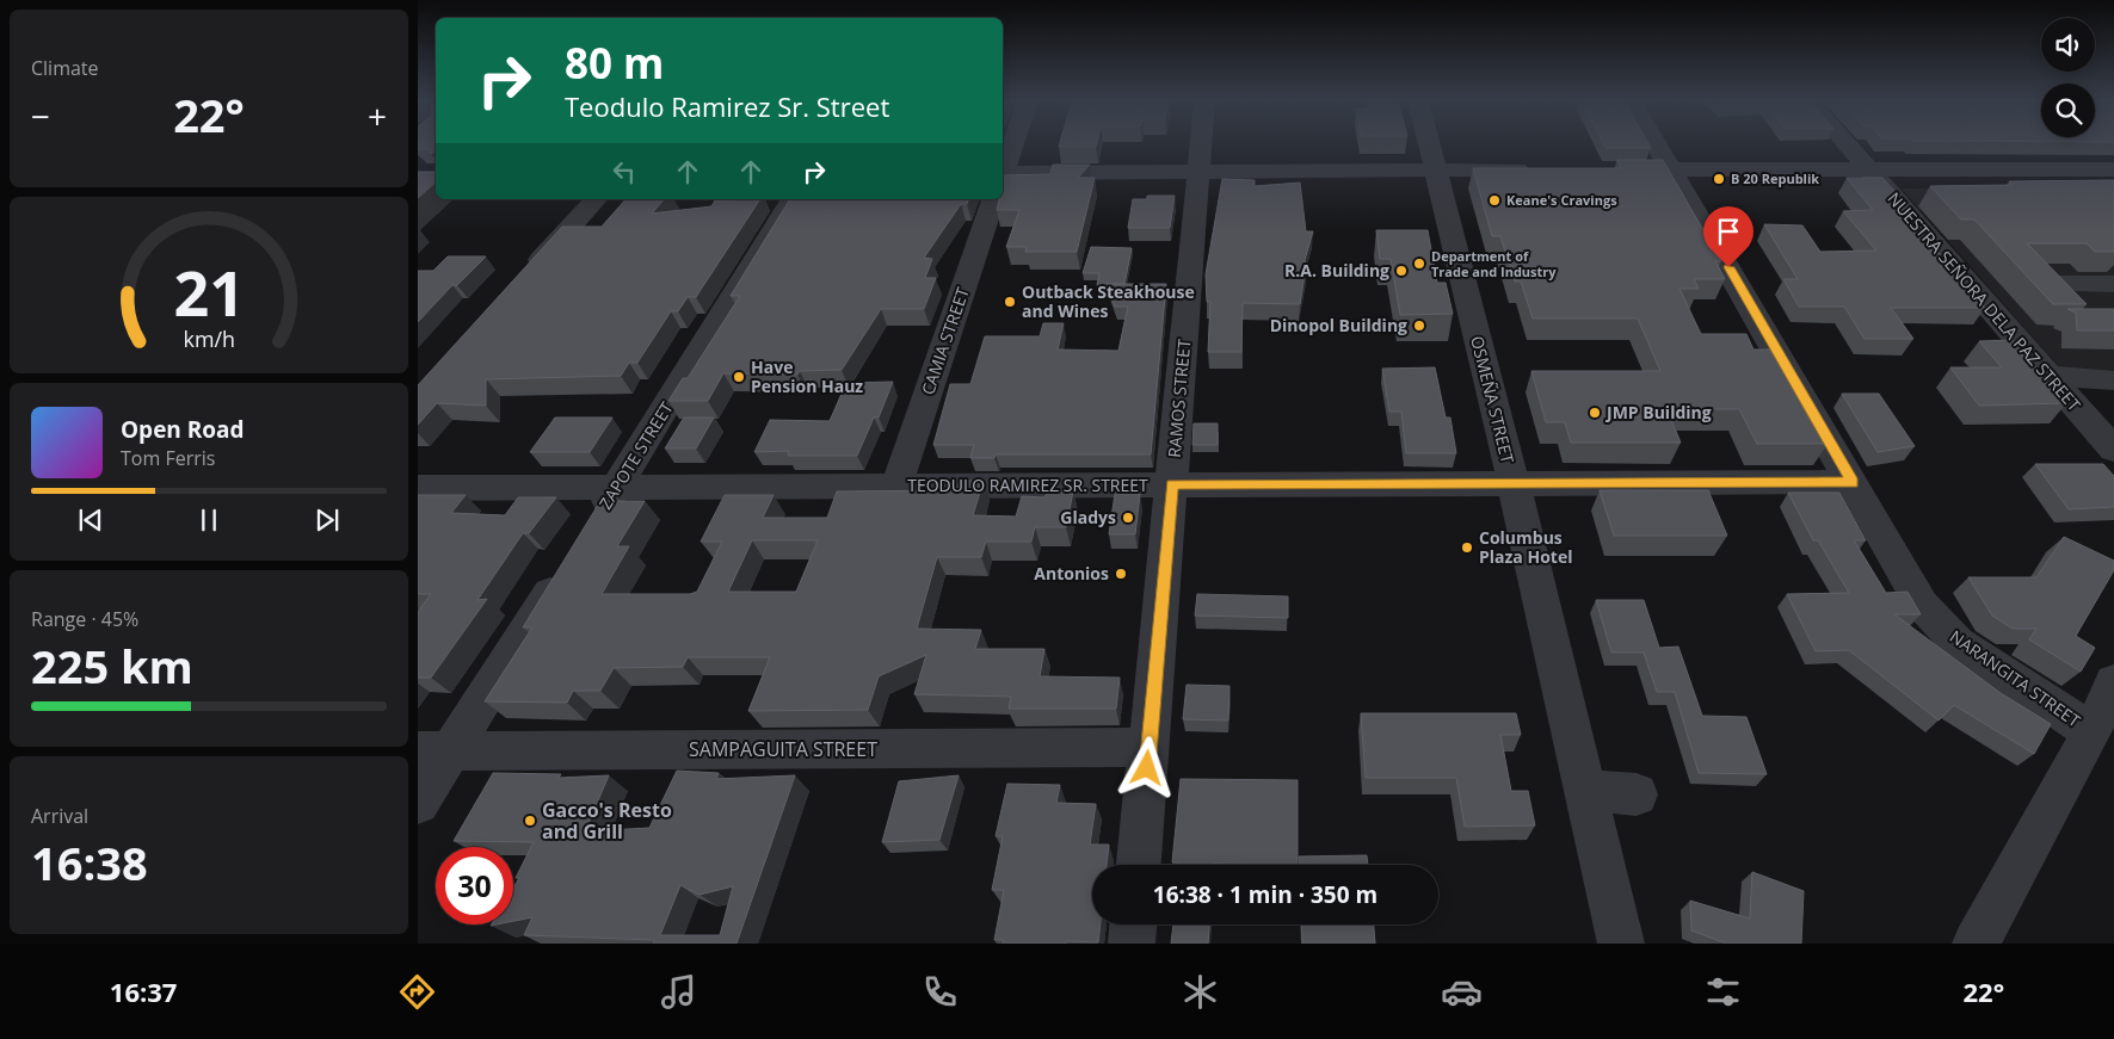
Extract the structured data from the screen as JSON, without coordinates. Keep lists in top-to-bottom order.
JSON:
{
  "streets": {
    "street": [
      "NUESTRA SEÑORA DELA PAZ STREET",
      "CAMIA STREET",
      "RAMOS STREET",
      "OSMEÑA STREET",
      "ZAPOTE STREET",
      "TEODULO RAMIREZ SR. STREET",
      "NARANGITA STREET",
      "SAMPAGUITA STREET"
    ]
  },
  "crossings": [
    ["CAMIA STREET", "TEODULO RAMIREZ SR. STREET"],
    ["RAMOS STREET", "TEODULO RAMIREZ SR. STREET"],
    ["RAMOS STREET", "SAMPAGUITA STREET"],
    ["OSMEÑA STREET", "TEODULO RAMIREZ SR. STREET"],
    ["ZAPOTE STREET", "TEODULO RAMIREZ SR. STREET"],
    ["TEODULO RAMIREZ SR. STREET", "NARANGITA STREET"]
  ],
  "places": [
    "B 20 Republik",
    "Keane's Cravings",
    "Department of Trade and Industry",
    "R.A. Building",
    "Outback Steakhouse and Wines",
    "Dinopol Building",
    "Have Pension Hauz",
    "JMP Building",
    "Gladys",
    "Columbus Plaza Hotel",
    "Antonios",
    "Gacco's Resto and Grill"
  ],
  "page": {
    "tile": [
      "Climate",
      ["Range · 45%", "225 km"],
      ["Arrival", "16:38"]
    ],
    "turn": ["80 m", "Teodulo Ramirez Sr. Street"],
    "heat": ["−", "22°", "+"],
    "song": ["Open Road", "Tom Ferris"],
    "limit": "30",
    "trip": "16:38 · 1 min · 350 m",
    "tabs": ["16:37", "22°"],
    "gauge": ["21", "km/h"]
  }
}
